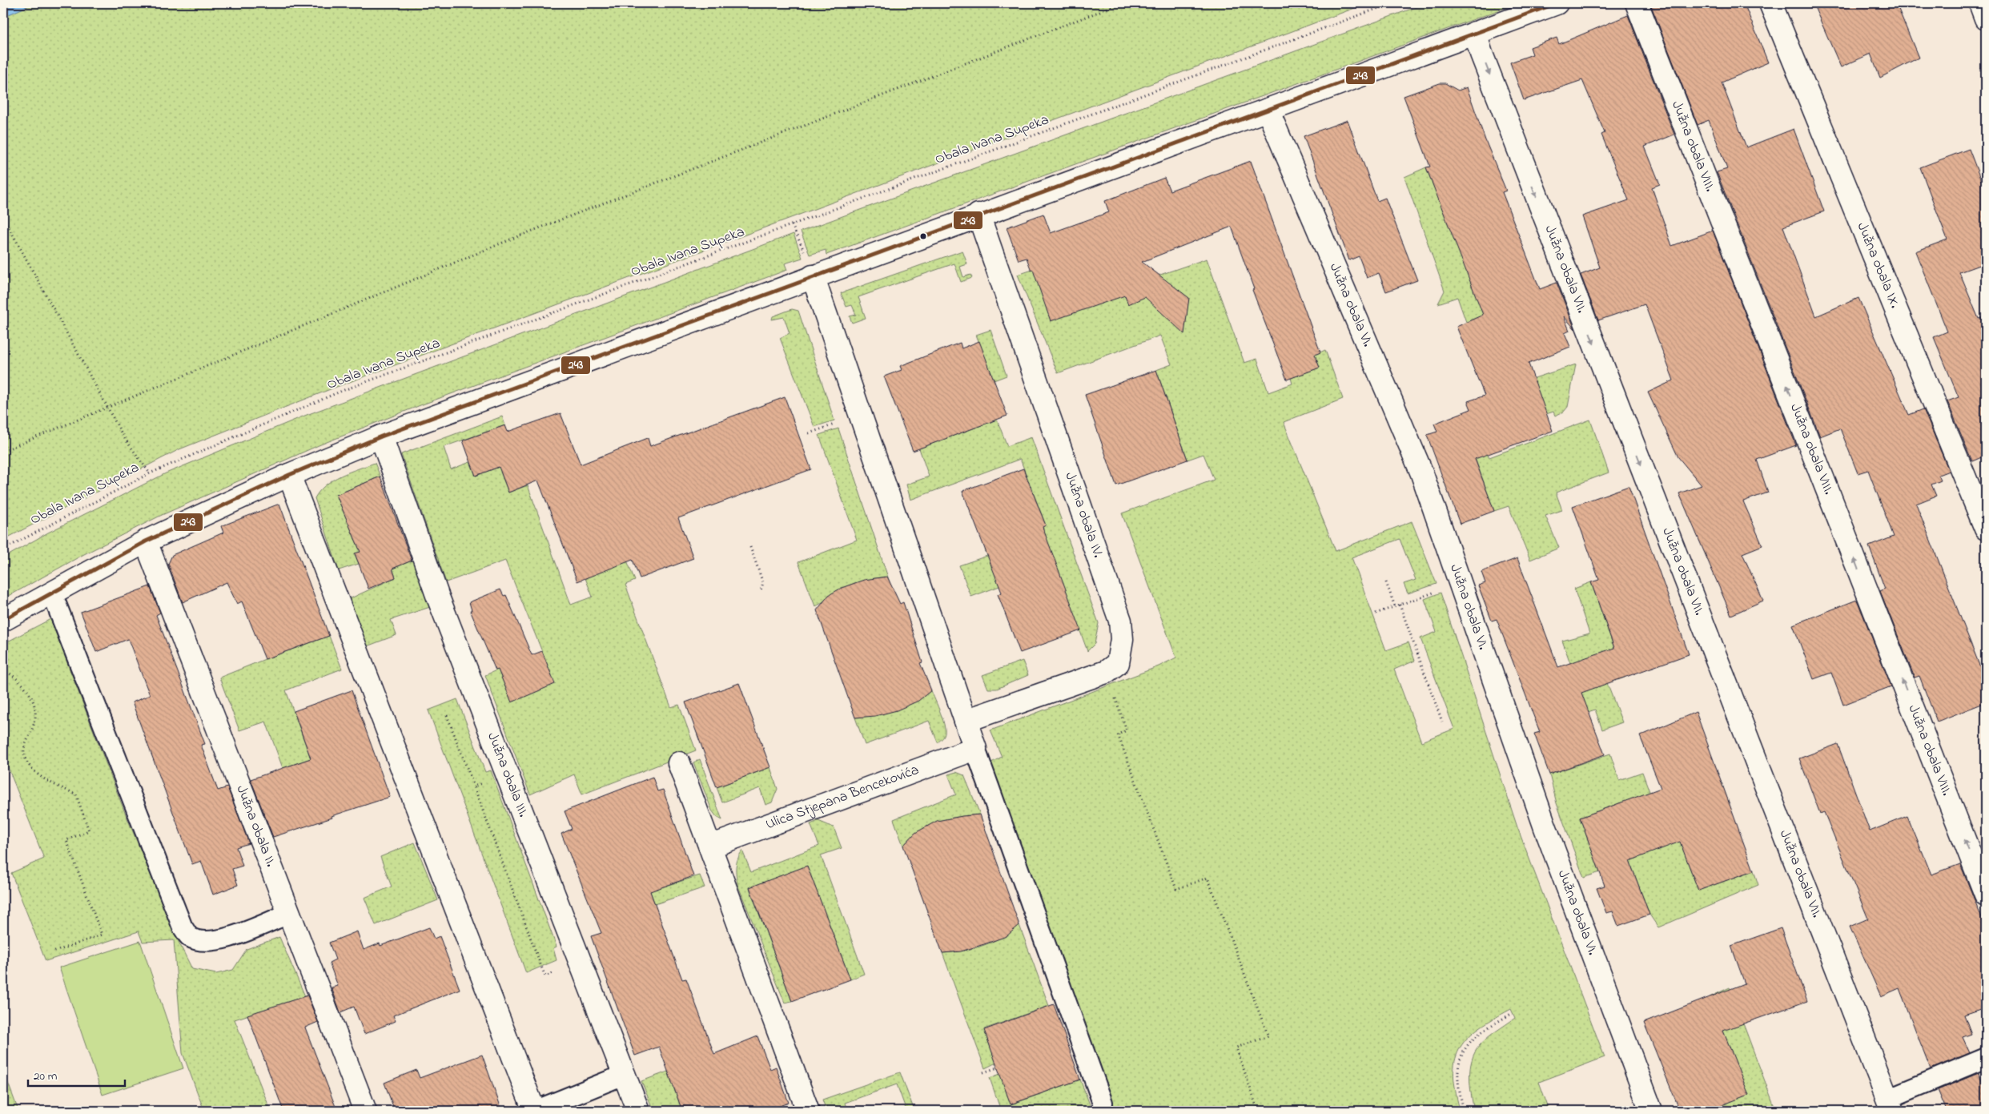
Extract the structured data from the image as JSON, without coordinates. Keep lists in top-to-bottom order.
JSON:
{
  "streets": {
    "street": [
      "Južna obala VIII.",
      "Južna obala IX.",
      "Južna obala VII.",
      "Južna obala VI.",
      "Južna obala IV.",
      "Južna obala III.",
      "Ulica Stjepana Bencekovića",
      "Južna obala II."
    ],
    "path": ["Obala Ivana Supeka"]
  },
  "one_way": ["Južna obala VIII.", "Južna obala VII."],
  "lines": ["transit line 243"],
  "scale_bar": "20 m"
}
